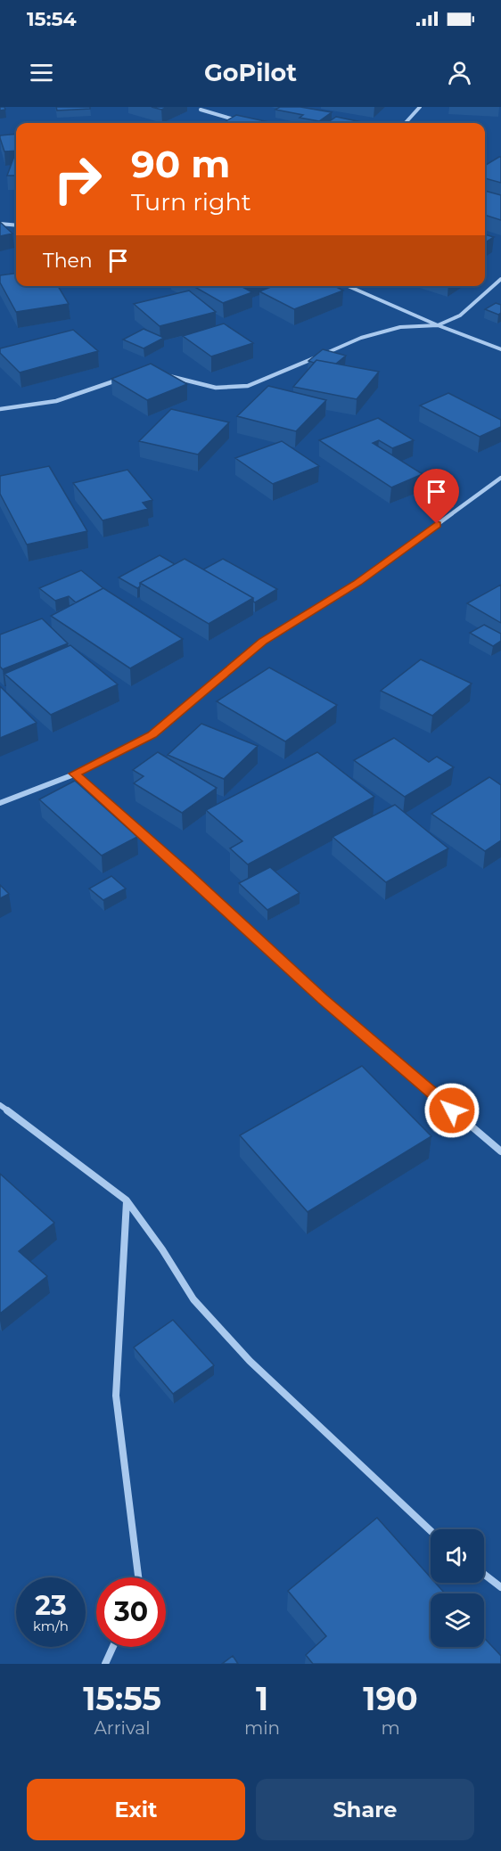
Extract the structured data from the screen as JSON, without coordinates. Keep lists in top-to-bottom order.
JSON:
{
  "page": {
    "status": "15:54",
    "header": "GoPilot",
    "turn": ["90 m", "Turn right"],
    "then": "Then",
    "speed": "23 km/h",
    "limit": "30",
    "eta": [
      "15:55",
      "Arrival",
      "1",
      "min",
      "190",
      "m"
    ],
    "buttons": ["Exit", "Share"]
  }
}
